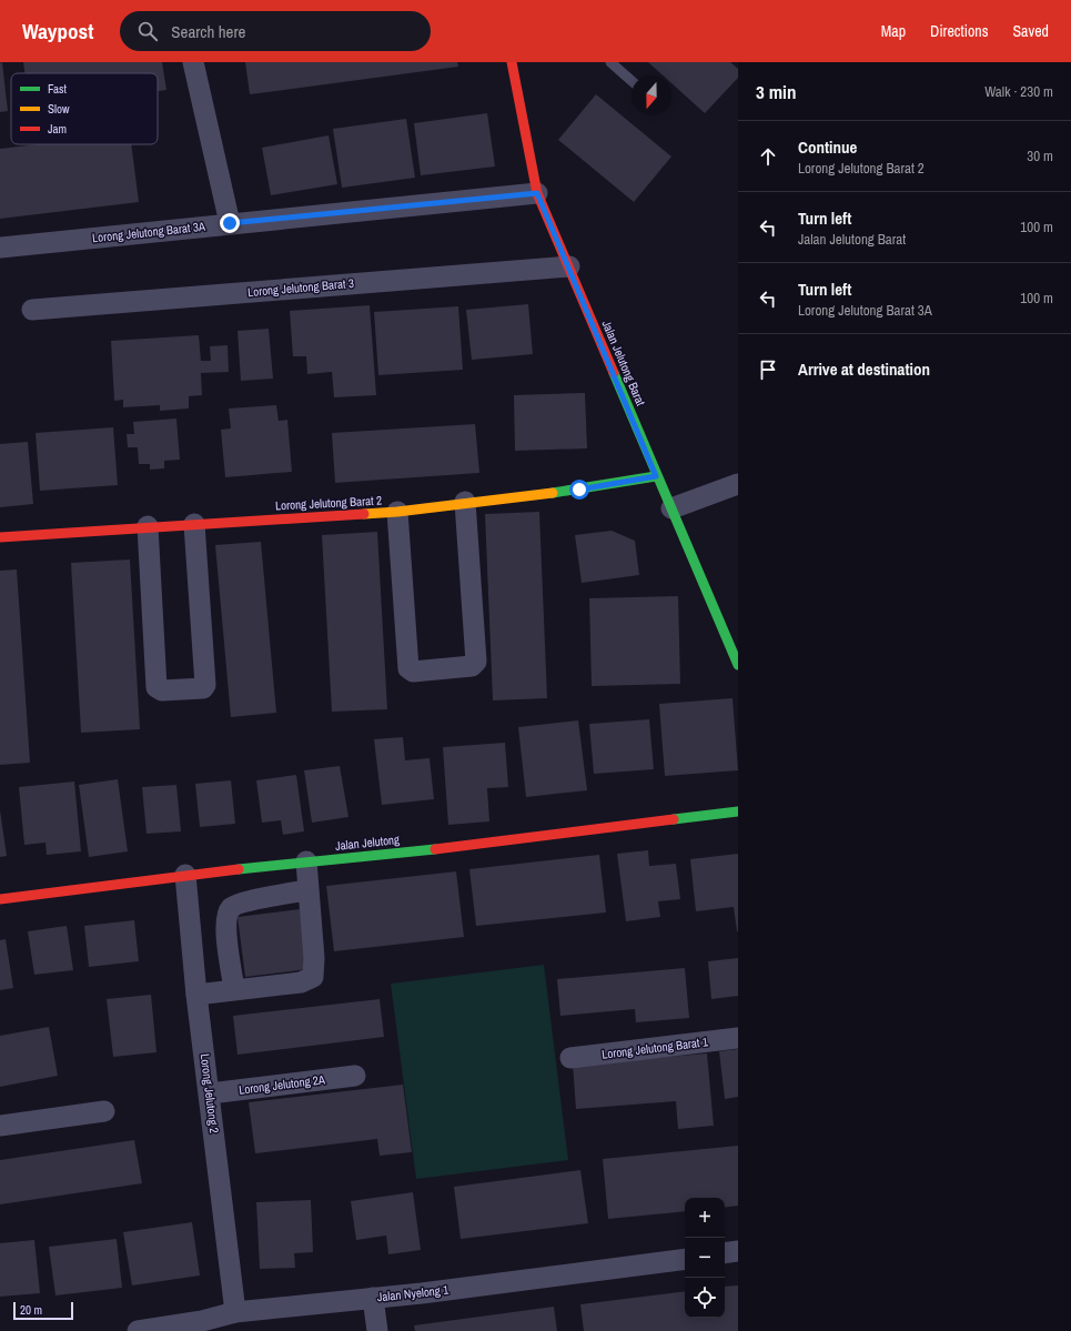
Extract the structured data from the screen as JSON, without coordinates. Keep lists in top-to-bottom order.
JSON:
{
  "streets": {
    "street": [
      "Lorong Jelutong Barat 3A",
      "Lorong Jelutong Barat 3",
      "Jalan Jelutong Barat",
      "Lorong Jelutong Barat 2",
      "Jalan Jelutong",
      "Lorong Jelutong Barat 1",
      "Lorong Jelutong 2A",
      "Lorong Jelutong 2",
      "Jalan Nyelong 1"
    ]
  },
  "crossings": [
    ["Lorong Jelutong Barat 3A", "Jalan Jelutong Barat"],
    ["Lorong Jelutong Barat 3", "Jalan Jelutong Barat"],
    ["Jalan Jelutong Barat", "Lorong Jelutong Barat 2"],
    ["Jalan Jelutong", "Lorong Jelutong 2"],
    ["Lorong Jelutong 2A", "Lorong Jelutong 2"],
    ["Lorong Jelutong 2", "Jalan Nyelong 1"]
  ],
  "legend": ["Fast", "Slow", "Jam"],
  "scale_bar": "20 m",
  "north": "bottom",
  "page": {
    "header": "Waypost",
    "search": "Search here",
    "nav": ["Map", "Directions", "Saved"],
    "heading": ["3 min", "Walk · 230 m"],
    "list": [
      ["Continue", "Lorong Jelutong Barat 2", "30 m"],
      ["Turn left", "Jalan Jelutong Barat", "100 m"],
      ["Turn left", "Lorong Jelutong Barat 3A", "100 m"],
      "Arrive at destination"
    ],
    "map_buttons": ["+", "−"],
    "scale": "20 m"
  }
}
